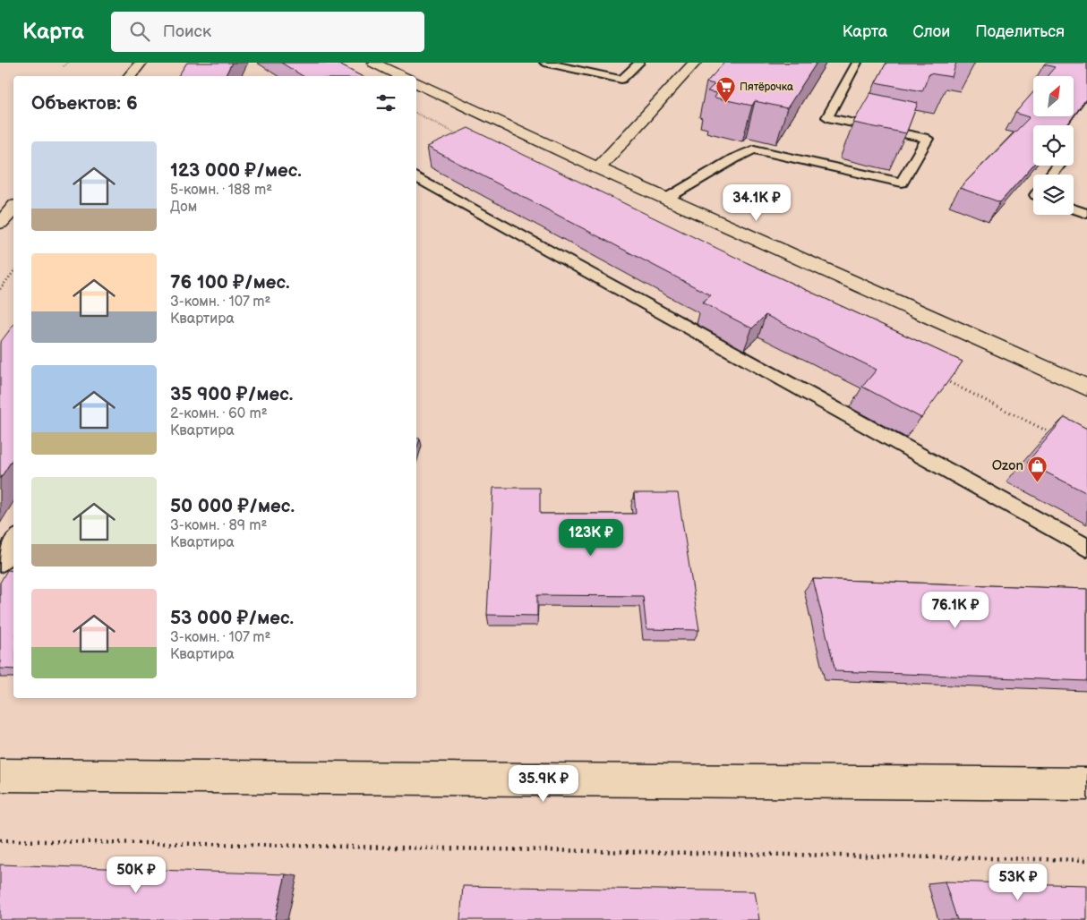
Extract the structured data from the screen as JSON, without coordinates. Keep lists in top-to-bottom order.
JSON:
{
  "places": {
    "supermarket": ["Пятёрочка"],
    "shop": ["Ozon"]
  },
  "north": "top right",
  "page": {
    "header": "Карта",
    "search": "Поиск",
    "nav": ["Карта", "Слои", "Поделиться"],
    "heading": "Объектов: 6",
    "list": [
      {
        "name": "123 000 ₽/мес.",
        "note": "5-комн. · 188 m² · Дом"
      },
      {
        "name": "76 100 ₽/мес.",
        "note": "3-комн. · 107 m² · Квартира"
      },
      {
        "name": "35 900 ₽/мес.",
        "note": "2-комн. · 60 m² · Квартира"
      },
      {
        "name": "50 000 ₽/мес.",
        "note": "3-комн. · 89 m² · Квартира"
      },
      {
        "name": "53 000 ₽/мес.",
        "note": "3-комн. · 107 m² · Квартира"
      }
    ],
    "price": [
      "34.1K ₽",
      "123K ₽",
      "76.1K ₽",
      "35.9K ₽",
      "50K ₽",
      "53K ₽"
    ]
  }
}
